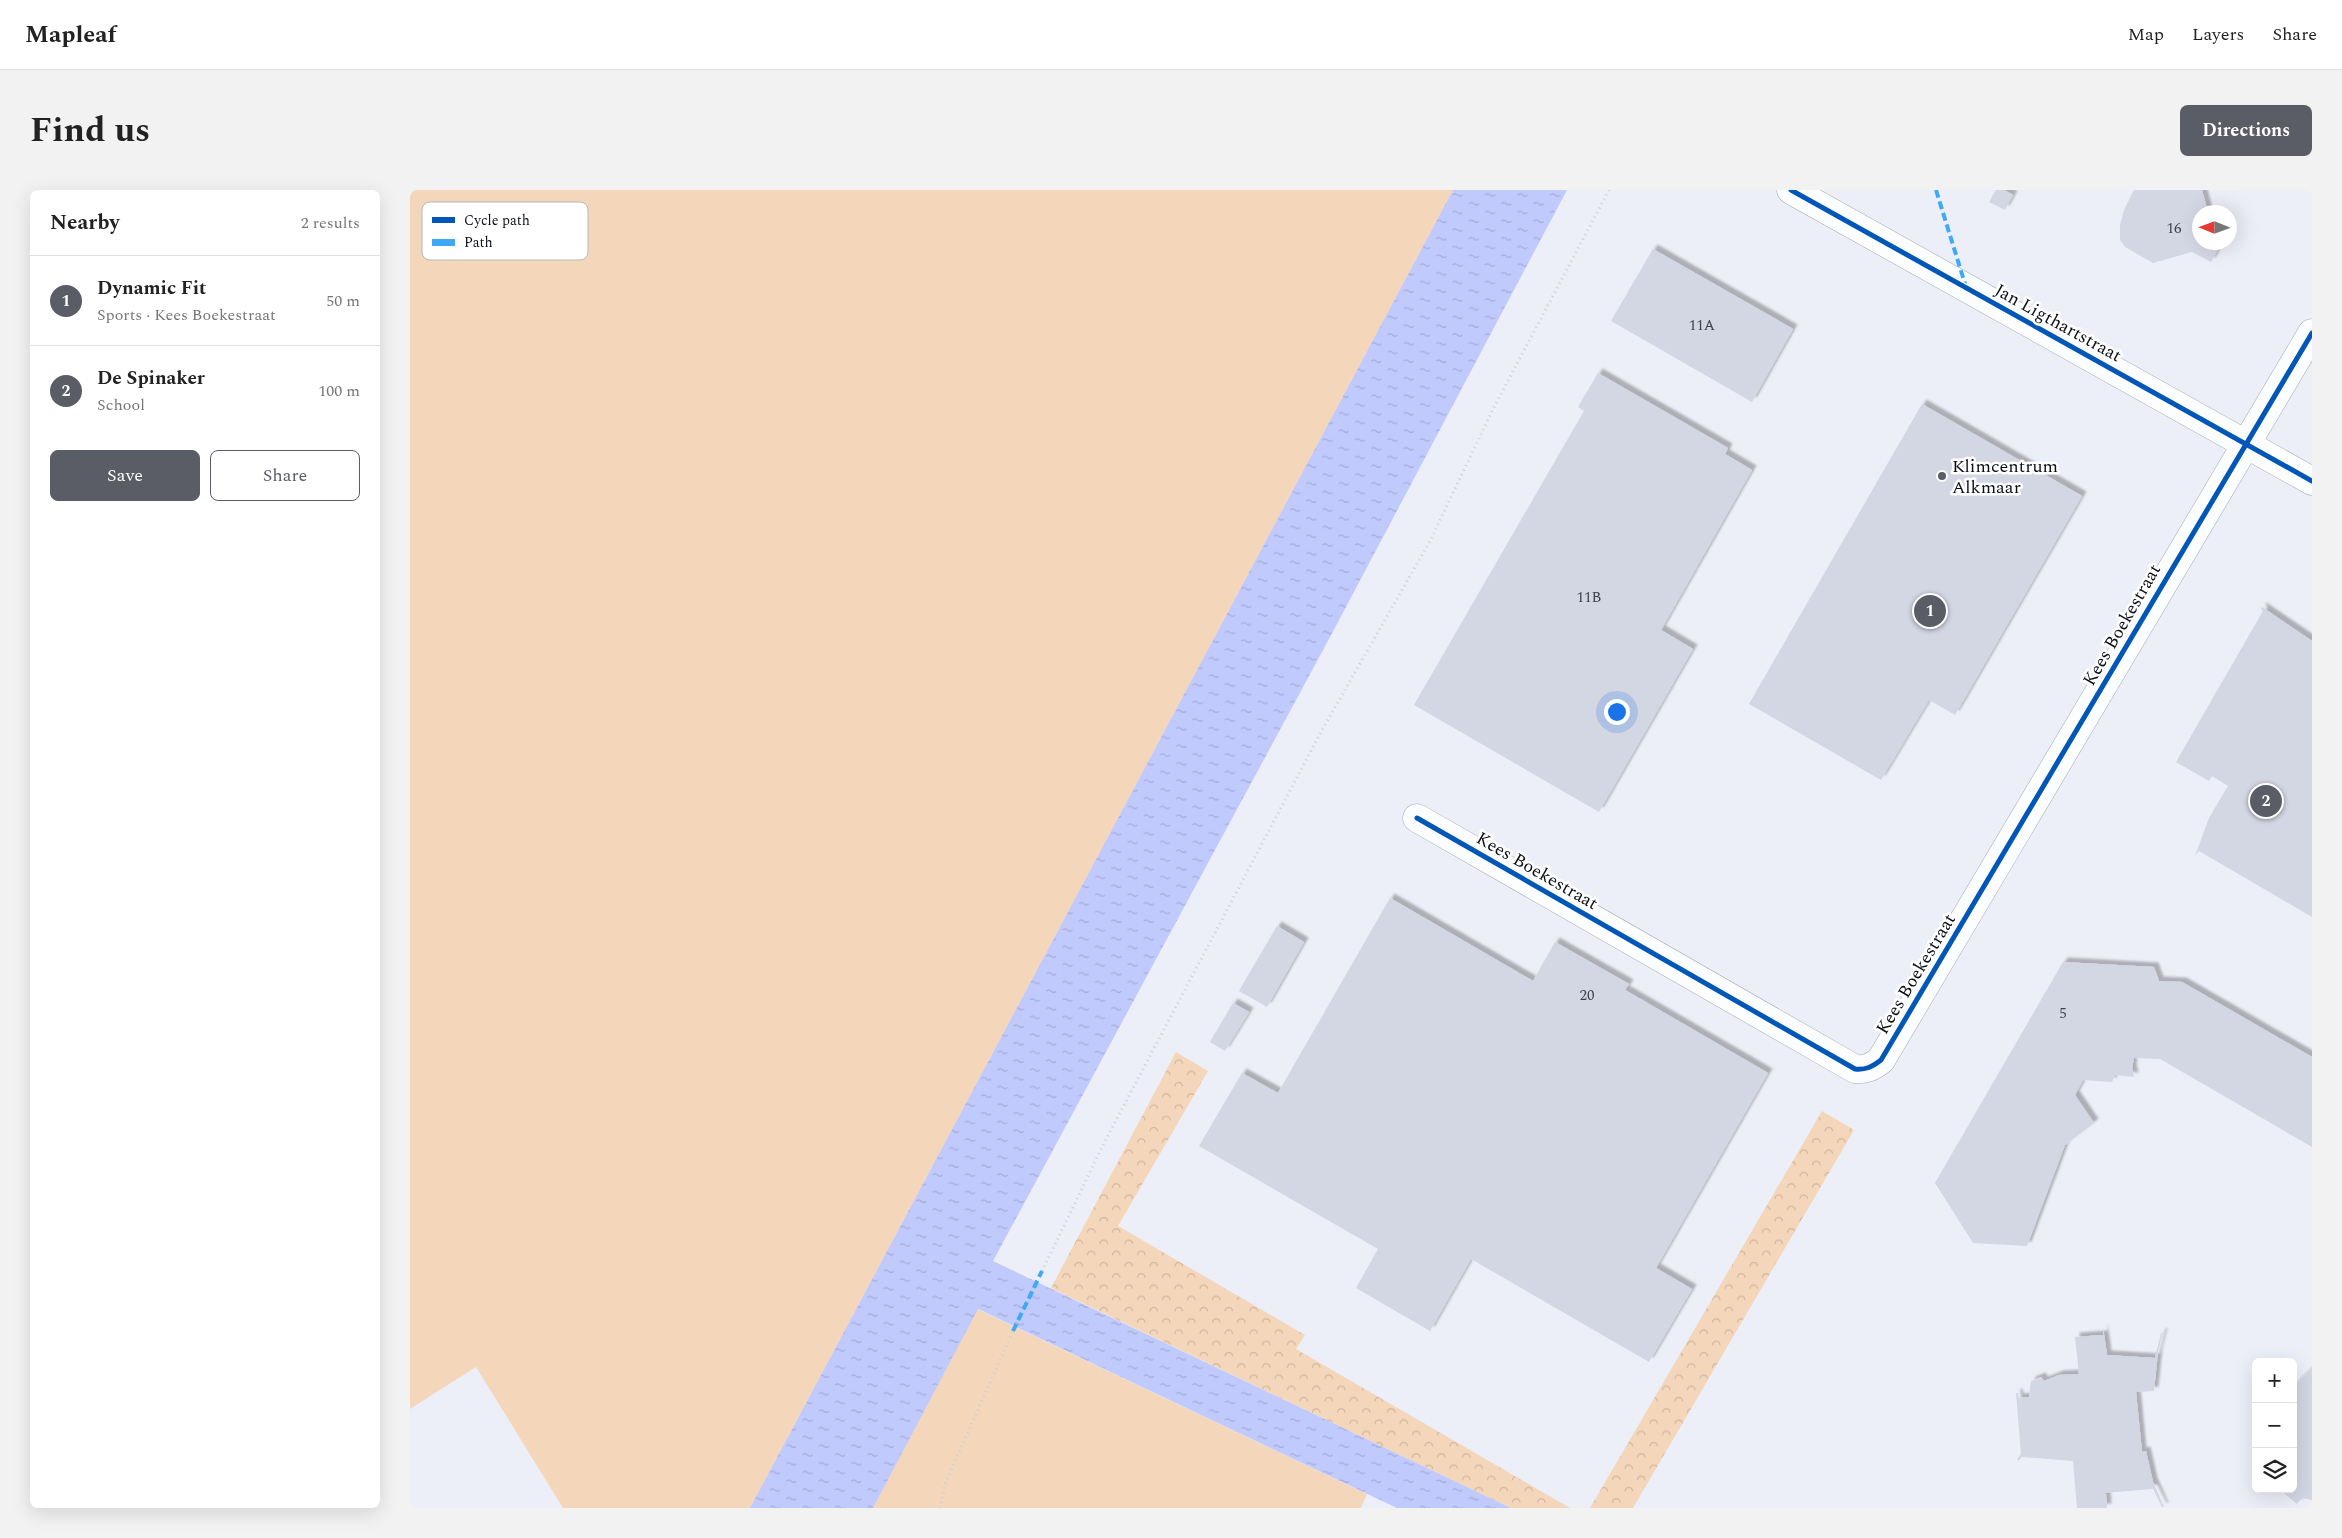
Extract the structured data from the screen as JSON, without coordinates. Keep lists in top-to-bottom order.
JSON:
{
  "streets": {
    "street": ["Jan Ligthartstraat", "Kees Boekestraat"]
  },
  "crossings": [
    ["Jan Ligthartstraat", "Kees Boekestraat"]
  ],
  "places": ["Klimcentrum Alkmaar"],
  "house_numbers": [
    "16",
    "11A",
    "11B",
    "20",
    "5"
  ],
  "legend": ["Cycle path", "Path"],
  "north": "left",
  "page": {
    "header": "Mapleaf",
    "nav": ["Map", "Layers", "Share"],
    "title": "Find us",
    "buttons": [
      "Directions",
      ["Save", "Share"]
    ],
    "heading": ["Nearby", "2 results"],
    "list": [
      {
        "mark": "1",
        "name": "Dynamic Fit",
        "note": "Sports · Kees Boekestraat",
        "value": "50 m"
      },
      {
        "mark": "2",
        "name": "De Spinaker",
        "note": "School",
        "value": "100 m"
      }
    ],
    "pins": ["1", "2"],
    "map_buttons": ["+", "−"]
  }
}
